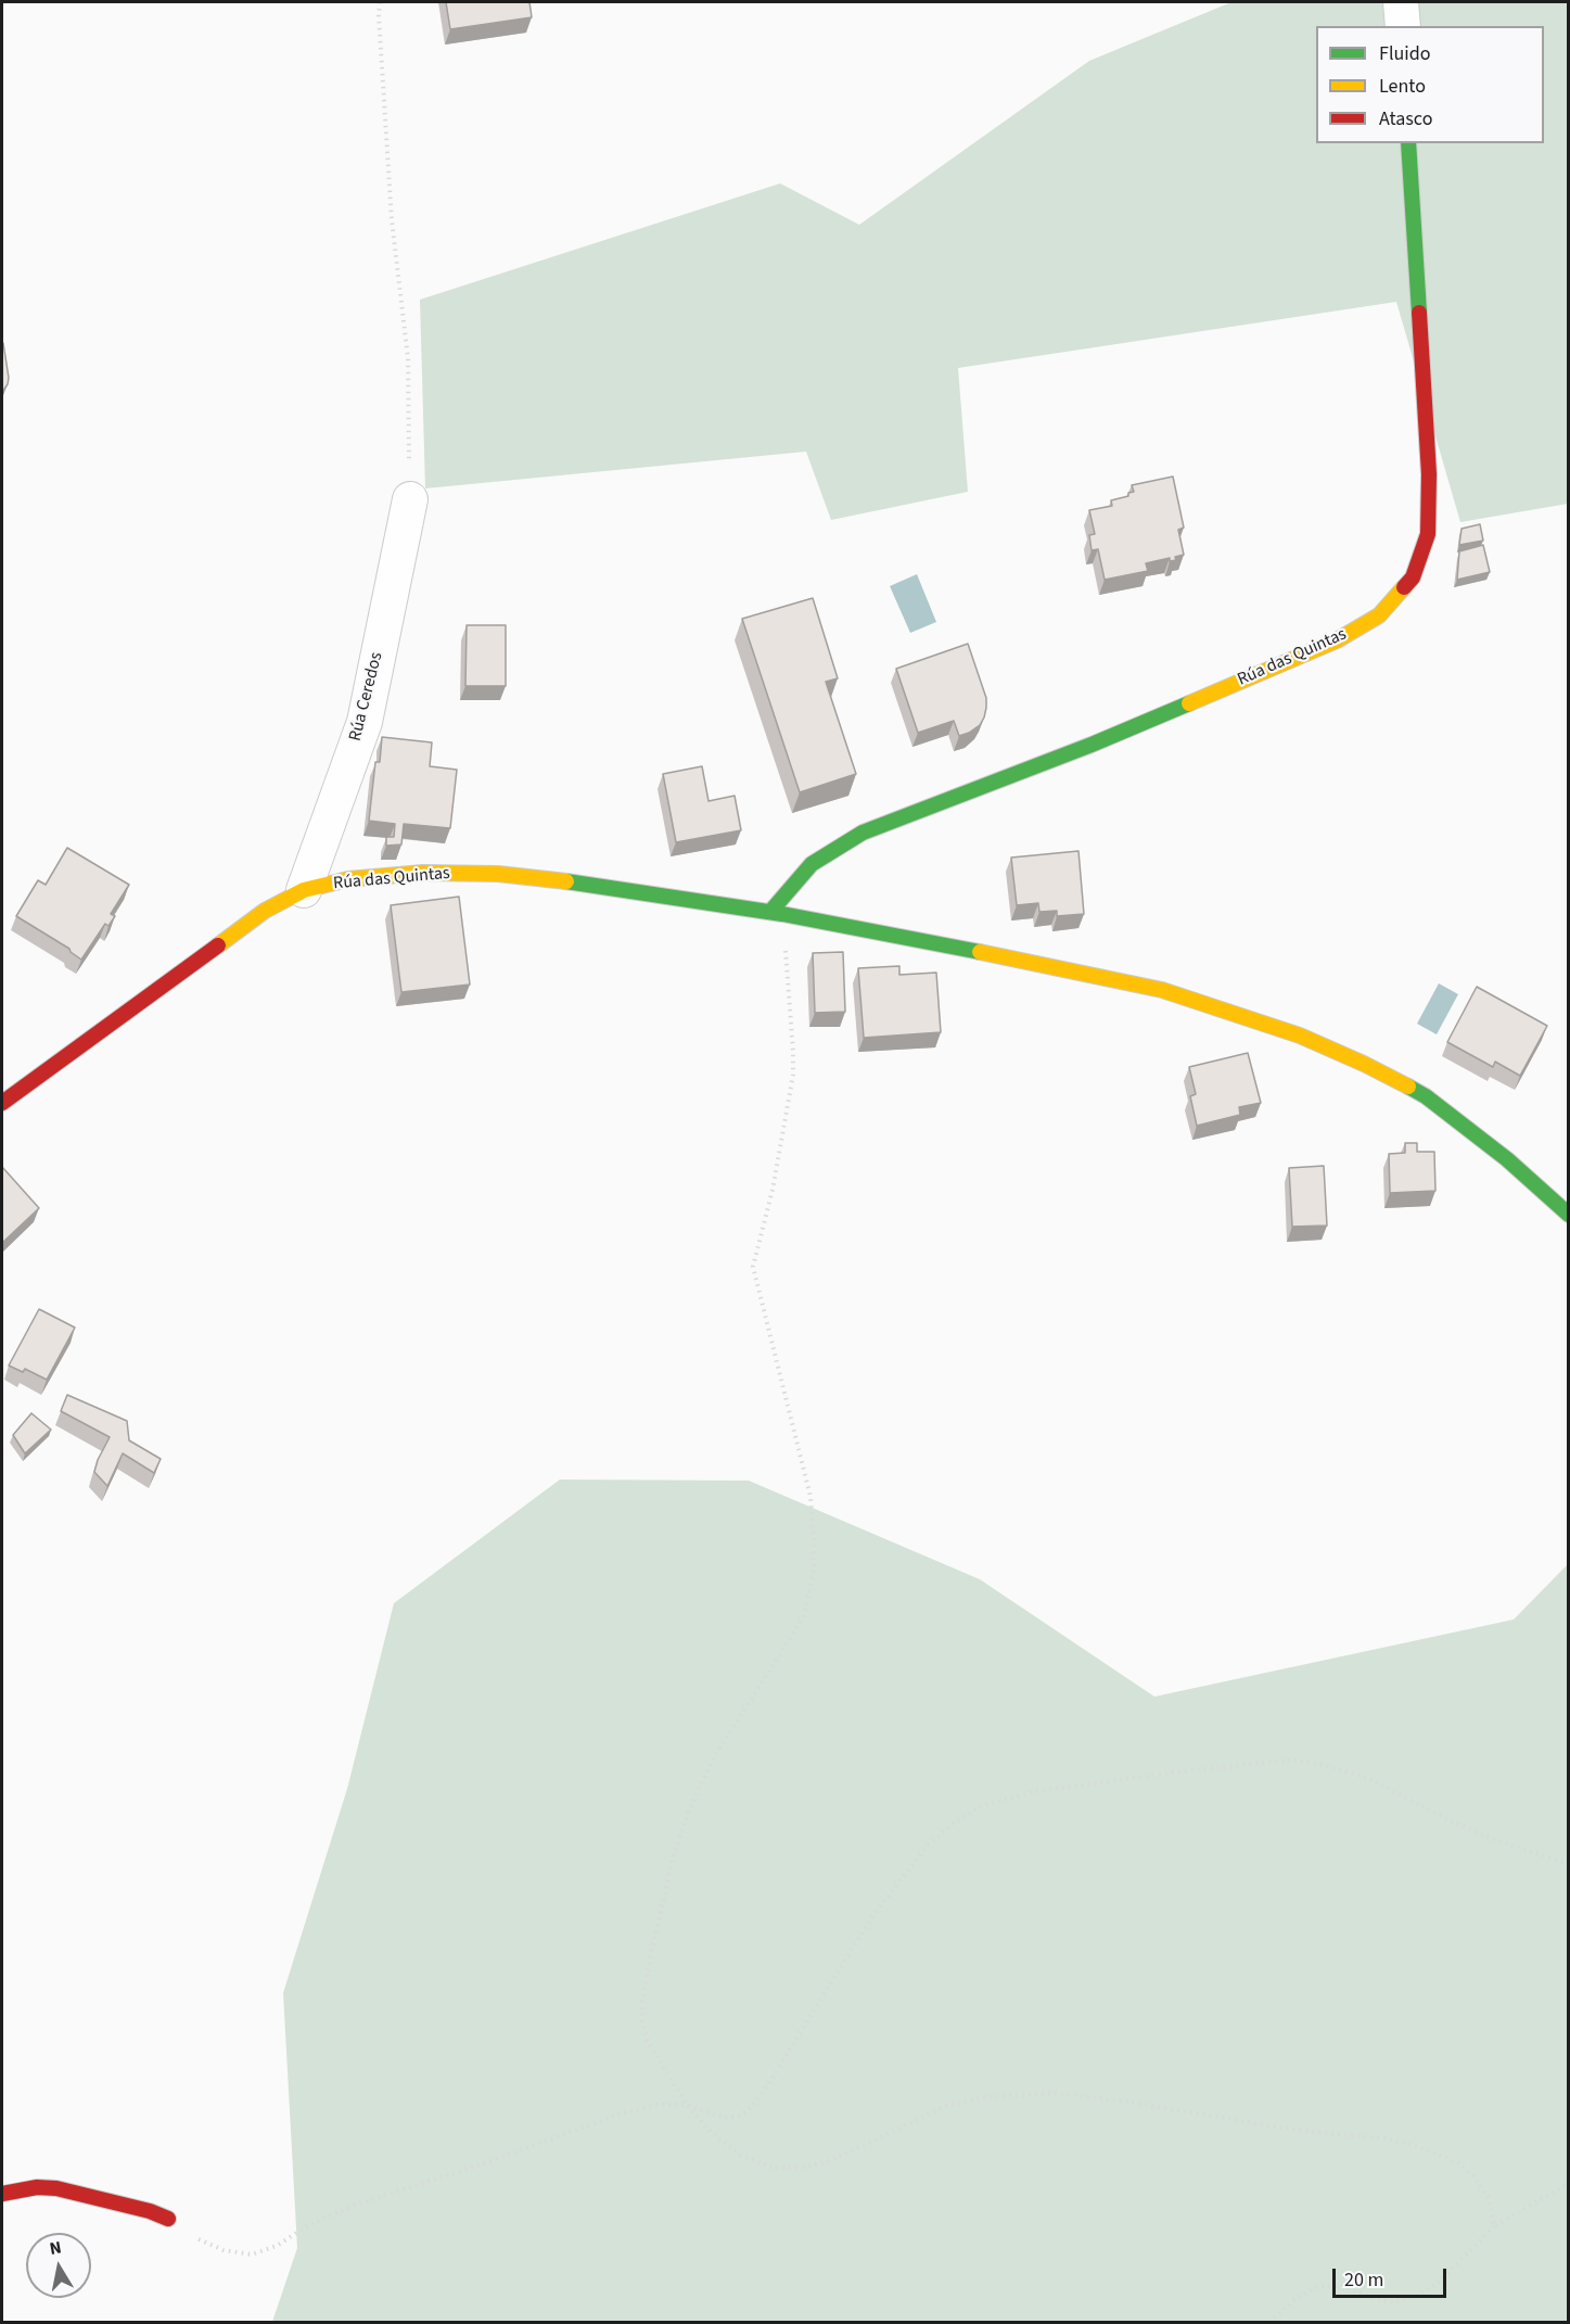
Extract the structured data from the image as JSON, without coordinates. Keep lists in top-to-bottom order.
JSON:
{
  "streets": {
    "street": ["Rúa das Quintas", "Rúa Ceredos"]
  },
  "crossings": [
    ["Rúa das Quintas", "Rúa Ceredos"]
  ],
  "legend": ["Fluido", "Lento", "Atasco"],
  "scale_bar": "20 m",
  "north": "top"
}
